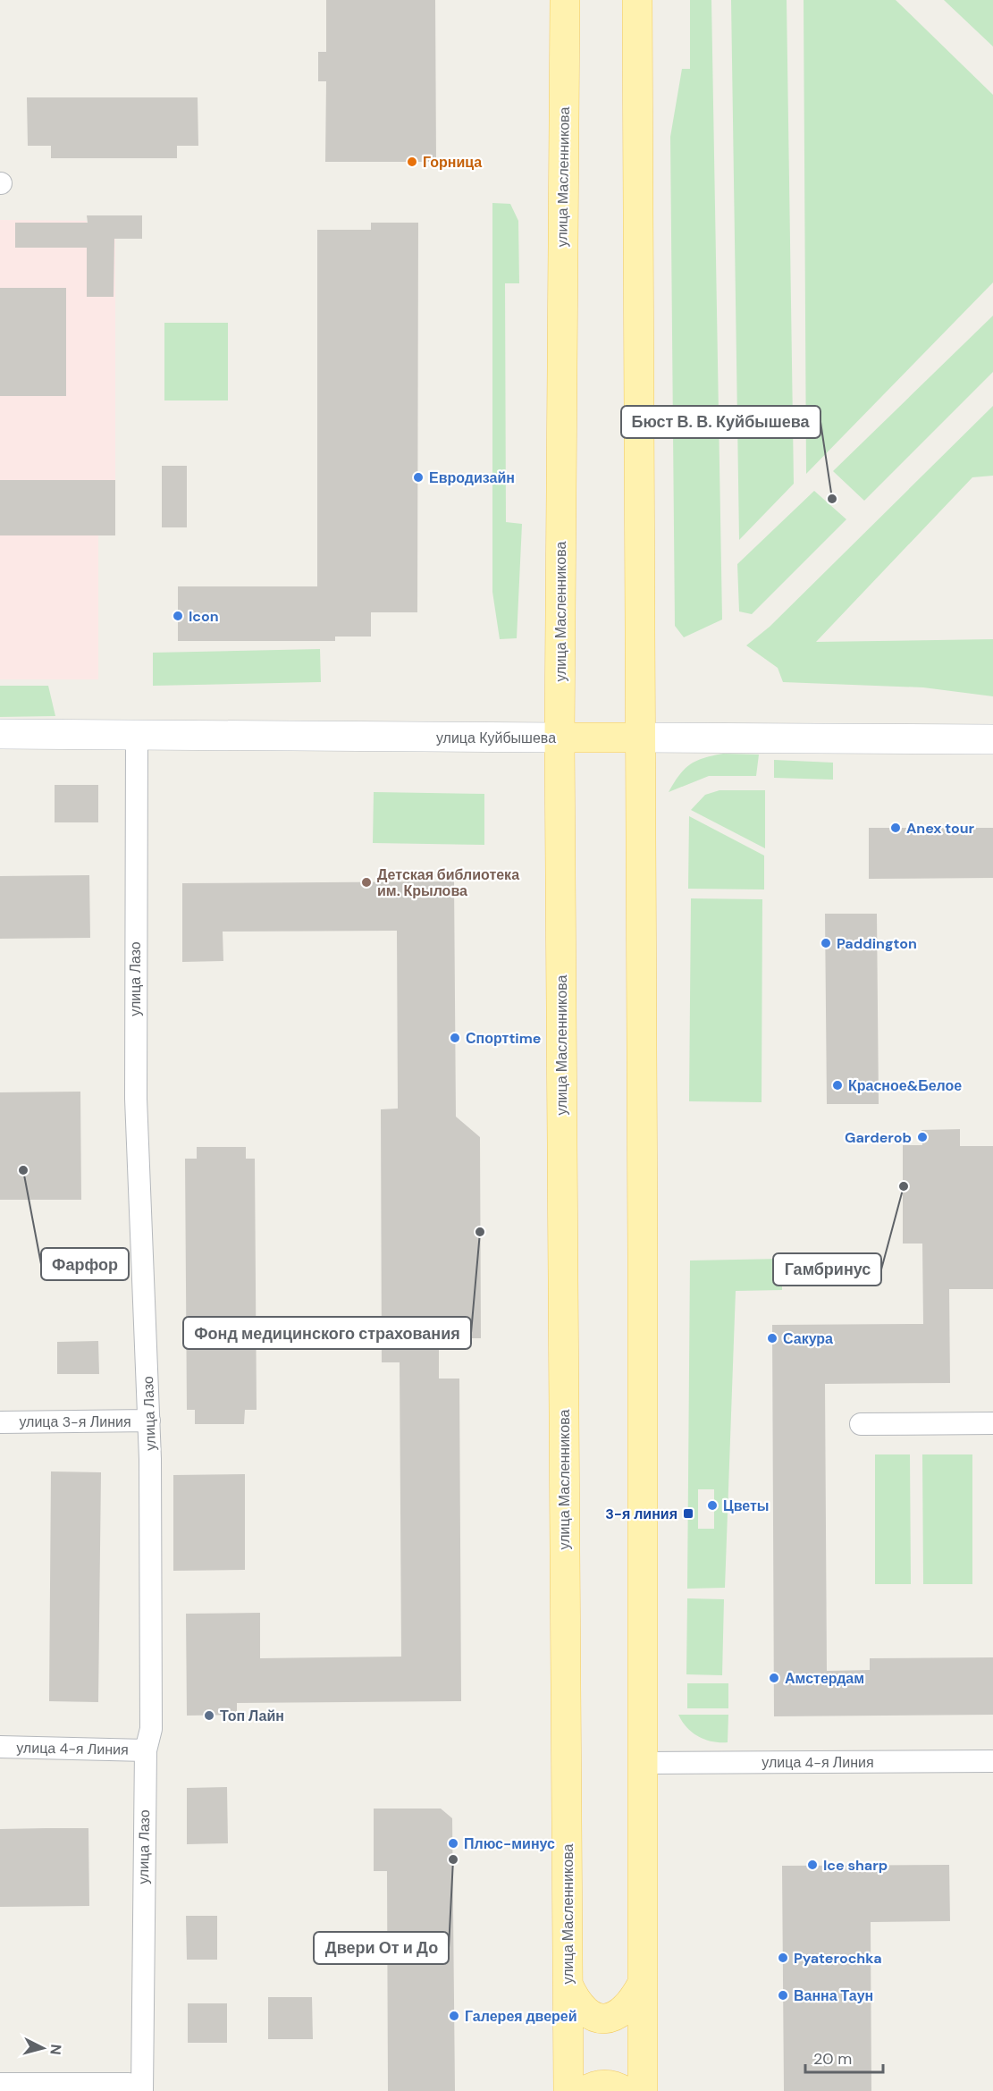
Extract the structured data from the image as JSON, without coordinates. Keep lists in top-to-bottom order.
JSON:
{
  "streets": {
    "main road": ["улица Масленникова", "улица Куйбышева"],
    "street": ["улица Лазо", "улица 3-я Линия", "улица 4-я Линия"]
  },
  "crossings": [
    ["улица Масленникова", "улица Куйбышева"],
    ["улица Куйбышева", "улица Лазо"],
    ["улица Лазо", "улица 3-я Линия"],
    ["улица Лазо", "улица 4-я Линия"]
  ],
  "places": {
    "other": [
      "Горница",
      "Евродизайн",
      "Бюст В. В. Куйбышева",
      "Icon",
      "Anex tour",
      "Детская библиотека им. Крылова",
      "Paddington",
      "Спортtime",
      "Красное&Белое",
      "Garderob",
      "Фарфор",
      "Гамбринус",
      "Фонд медицинского страхования",
      "Сакура",
      "Цветы",
      "Амстердам",
      "Топ Лайн",
      "Плюс-минус",
      "Двери От и До",
      "Ice sharp",
      "Pyaterochka",
      "Ванна Таун",
      "Галерея дверей"
    ],
    "transit": ["3-я линия"]
  },
  "scale_bar": "20 m",
  "north": "right"
}
